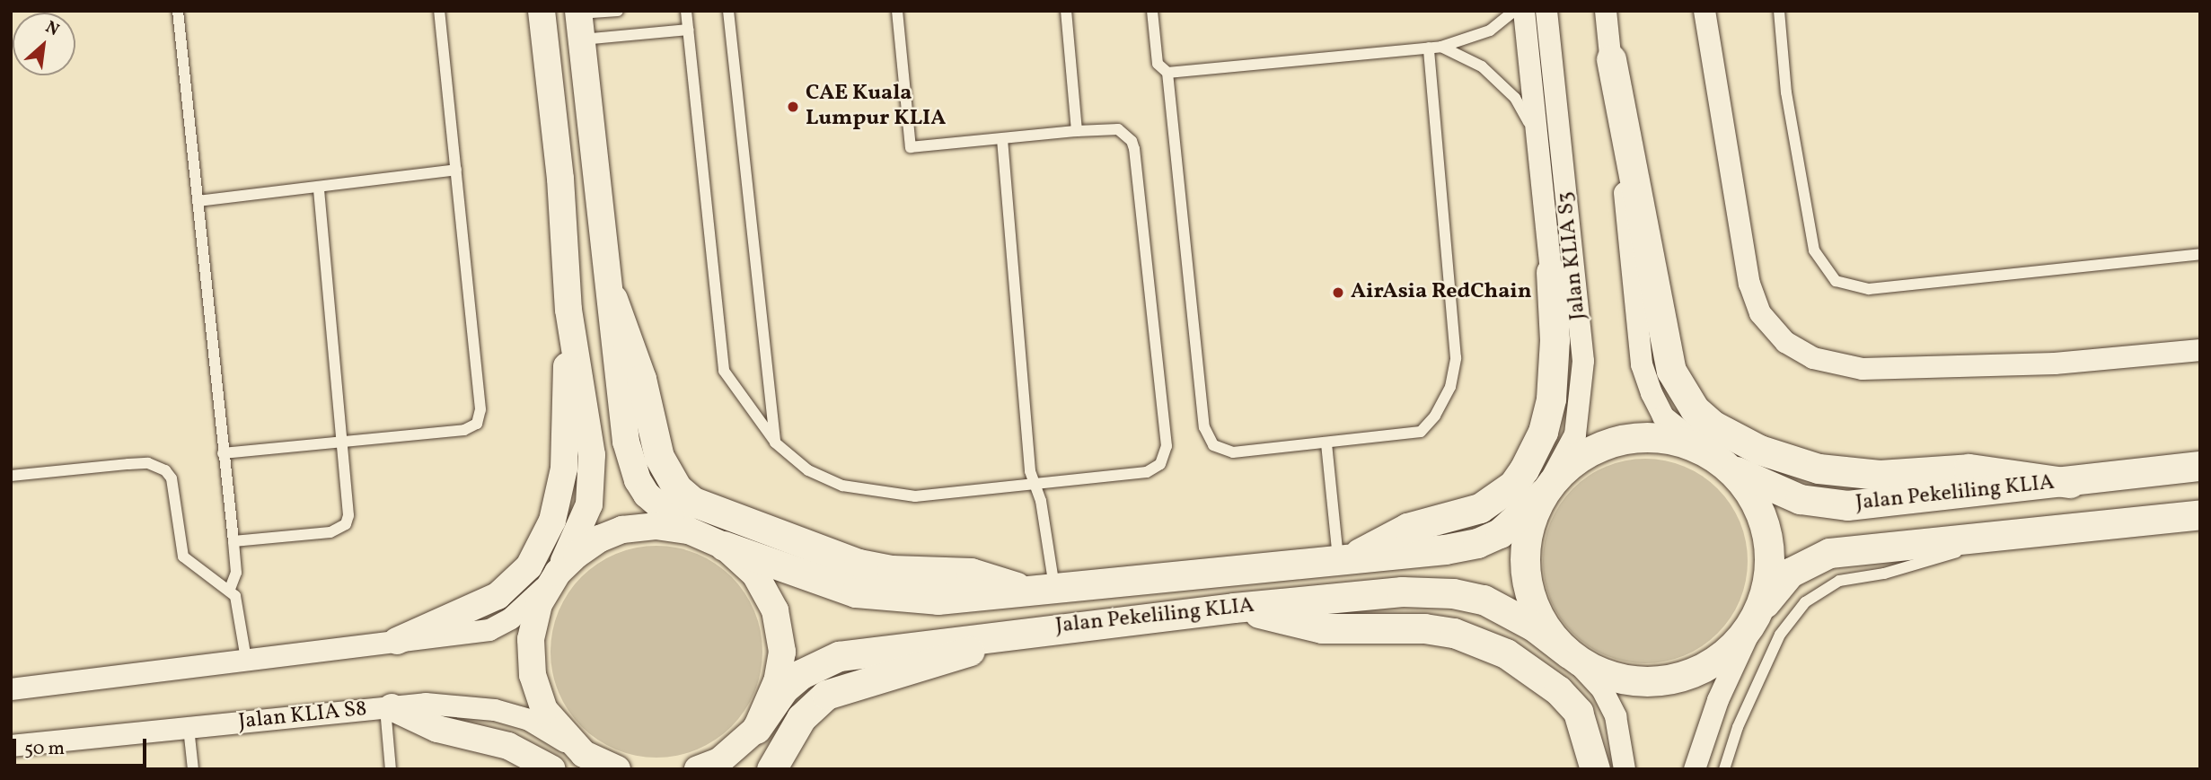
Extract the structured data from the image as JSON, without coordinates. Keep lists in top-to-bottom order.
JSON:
{
  "streets": {
    "main road": ["Jalan Pekeliling KLIA"],
    "street": ["Jalan KLIA S3", "Jalan KLIA S8"]
  },
  "crossings": [
    ["Jalan KLIA S3", "Jalan Pekeliling KLIA"],
    ["Jalan Pekeliling KLIA", "Jalan KLIA S8"]
  ],
  "places": ["CAE Kuala Lumpur KLIA", "AirAsia RedChain"],
  "scale_bar": "50 m",
  "north": "top right"
}
